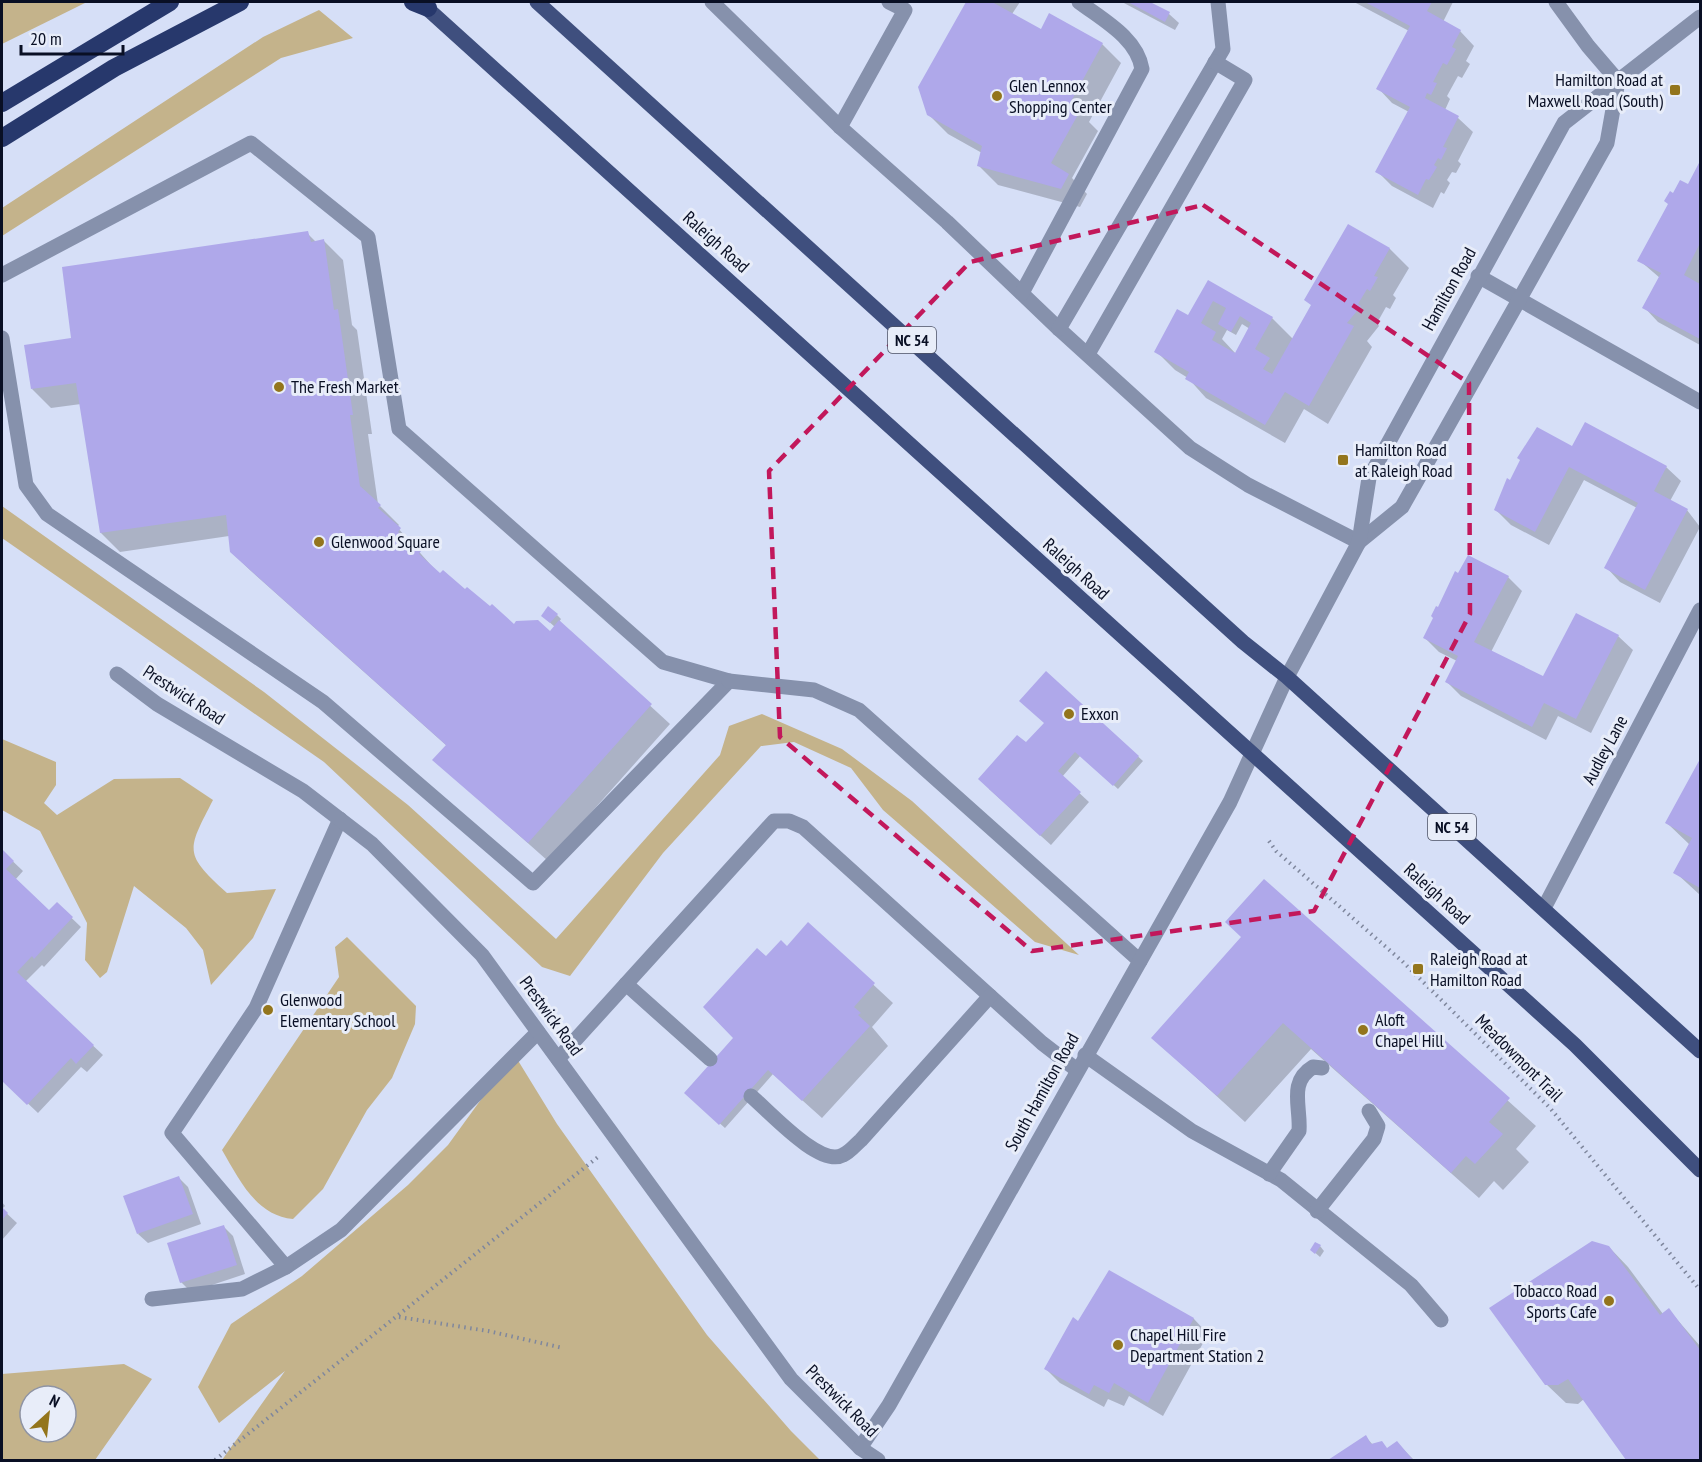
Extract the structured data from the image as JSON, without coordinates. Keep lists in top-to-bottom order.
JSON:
{
  "streets": {
    "main road": ["Raleigh Road", "NC 54"],
    "street": [
      "Hamilton Road",
      "Prestwick Road",
      "Audley Lane",
      "South Hamilton Road"
    ],
    "path": ["Meadowmont Trail"]
  },
  "crossings": [
    ["Raleigh Road", "Hamilton Road"],
    ["Raleigh Road", "South Hamilton Road"],
    ["Hamilton Road", "NC 54"],
    ["Hamilton Road", "South Hamilton Road"],
    ["NC 54", "Audley Lane"],
    ["Prestwick Road", "South Hamilton Road"]
  ],
  "places": {
    "transit": ["Hamilton Road at Maxwell Road (South)", "Hamilton Road at Raleigh Road", "Raleigh Road at Hamilton Road"],
    "other": [
      "Glen Lennox Shopping Center",
      "The Fresh Market",
      "Glenwood Square",
      "Exxon",
      "Glenwood Elementary School",
      "Aloft Chapel Hill",
      "Tobacco Road Sports Cafe",
      "Chapel Hill Fire Department Station 2"
    ]
  },
  "scale_bar": "20 m",
  "north": "top right"
}
